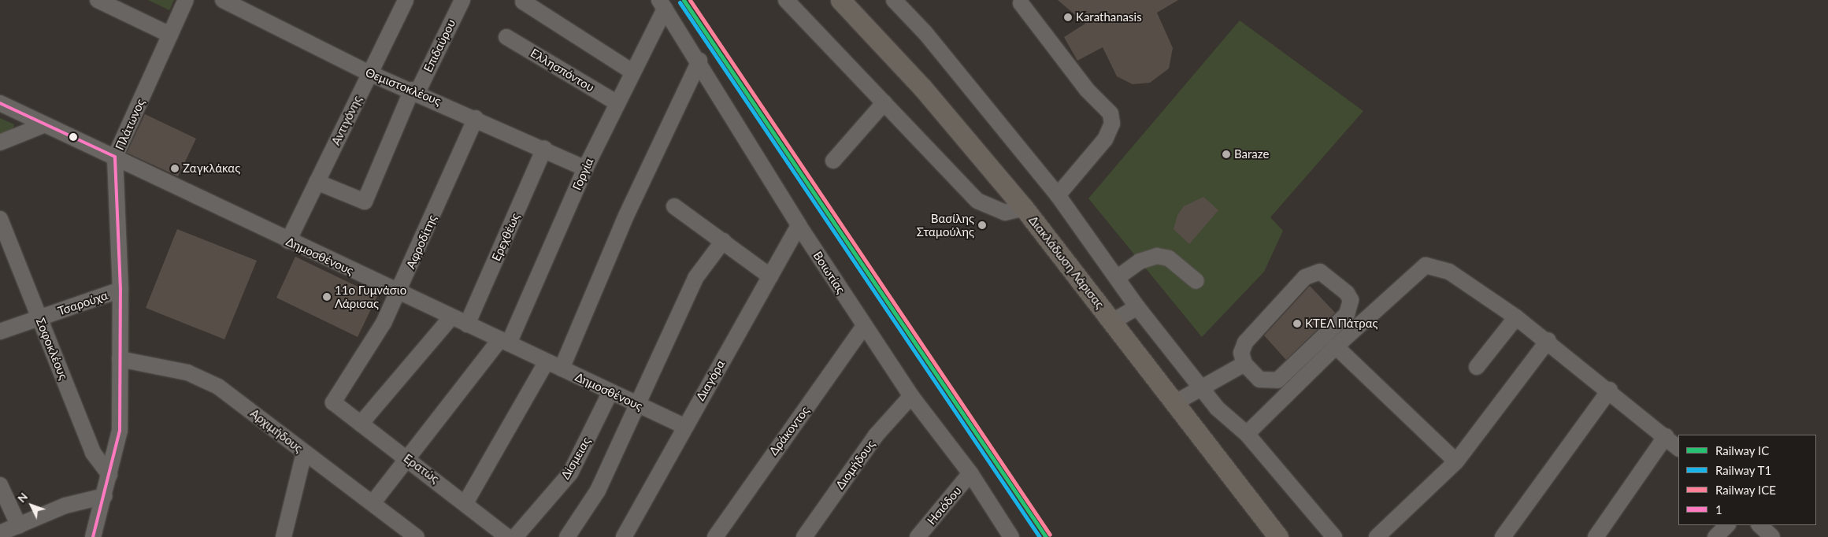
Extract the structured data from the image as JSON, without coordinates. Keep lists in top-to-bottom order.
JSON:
{
  "streets": {
    "main road": ["Διακλάδωση Λάρισας"],
    "street": [
      "Επιδαύρου",
      "Ελλησπόντου",
      "Θεμιστοκλέους",
      "Αντιγόνης",
      "Πλάτωνος",
      "Γοργία",
      "Ερεχθέως",
      "Αφροδίτης",
      "Δημοσθένους",
      "Βοιωτίας",
      "Τσαρούχα",
      "Σοφοκλέους",
      "Διαγόρα",
      "Αρχιμήδους",
      "Δράκοντος",
      "Δίσμειας",
      "Διομήδους",
      "Ερατώς",
      "Ησιόδου"
    ]
  },
  "crossings": [
    ["Επιδαύρου", "Θεμιστοκλέους"],
    ["Επιδαύρου", "Αντιγόνης"],
    ["Ελλησπόντου", "Γοργία"],
    ["Θεμιστοκλέους", "Αντιγόνης"],
    ["Θεμιστοκλέους", "Γοργία"],
    ["Θεμιστοκλέους", "Ερεχθέως"],
    ["Θεμιστοκλέους", "Αφροδίτης"],
    ["Αντιγόνης", "Δημοσθένους"],
    ["Πλάτωνος", "Δημοσθένους"],
    ["Πλάτωνος", "Τσαρούχα"],
    ["Πλάτωνος", "Σοφοκλέους"],
    ["Πλάτωνος", "Αρχιμήδους"],
    ["Γοργία", "Δημοσθένους"],
    ["Γοργία", "Βοιωτίας"],
    ["Γοργία", "Αρχιμήδους"],
    ["Γοργία", "Ερατώς"],
    ["Ερεχθέως", "Δημοσθένους"],
    ["Αφροδίτης", "Δημοσθένους"],
    ["Αφροδίτης", "Ερατώς"],
    ["Δημοσθένους", "Διαγόρα"],
    ["Δημοσθένους", "Δίσμειας"],
    ["Βοιωτίας", "Διαγόρα"],
    ["Βοιωτίας", "Δράκοντος"],
    ["Βοιωτίας", "Διομήδους"],
    ["Βοιωτίας", "Ησιόδου"],
    ["Τσαρούχα", "Σοφοκλέους"]
  ],
  "places": [
    "Karathanasis",
    "Baraze",
    "Ζαγκλάκας",
    "Βασίλης Σταμούλης",
    "11ο Γυμνάσιο Λάρισας",
    "ΚΤΕΛ Πάτρας"
  ],
  "lines": [
    "rail line IC",
    "rail line ICE",
    "rail line T1",
    "transit line 1"
  ],
  "legend": [
    "Railway IC",
    "Railway T1",
    "Railway ICE",
    "1"
  ],
  "north": "top left"
}
